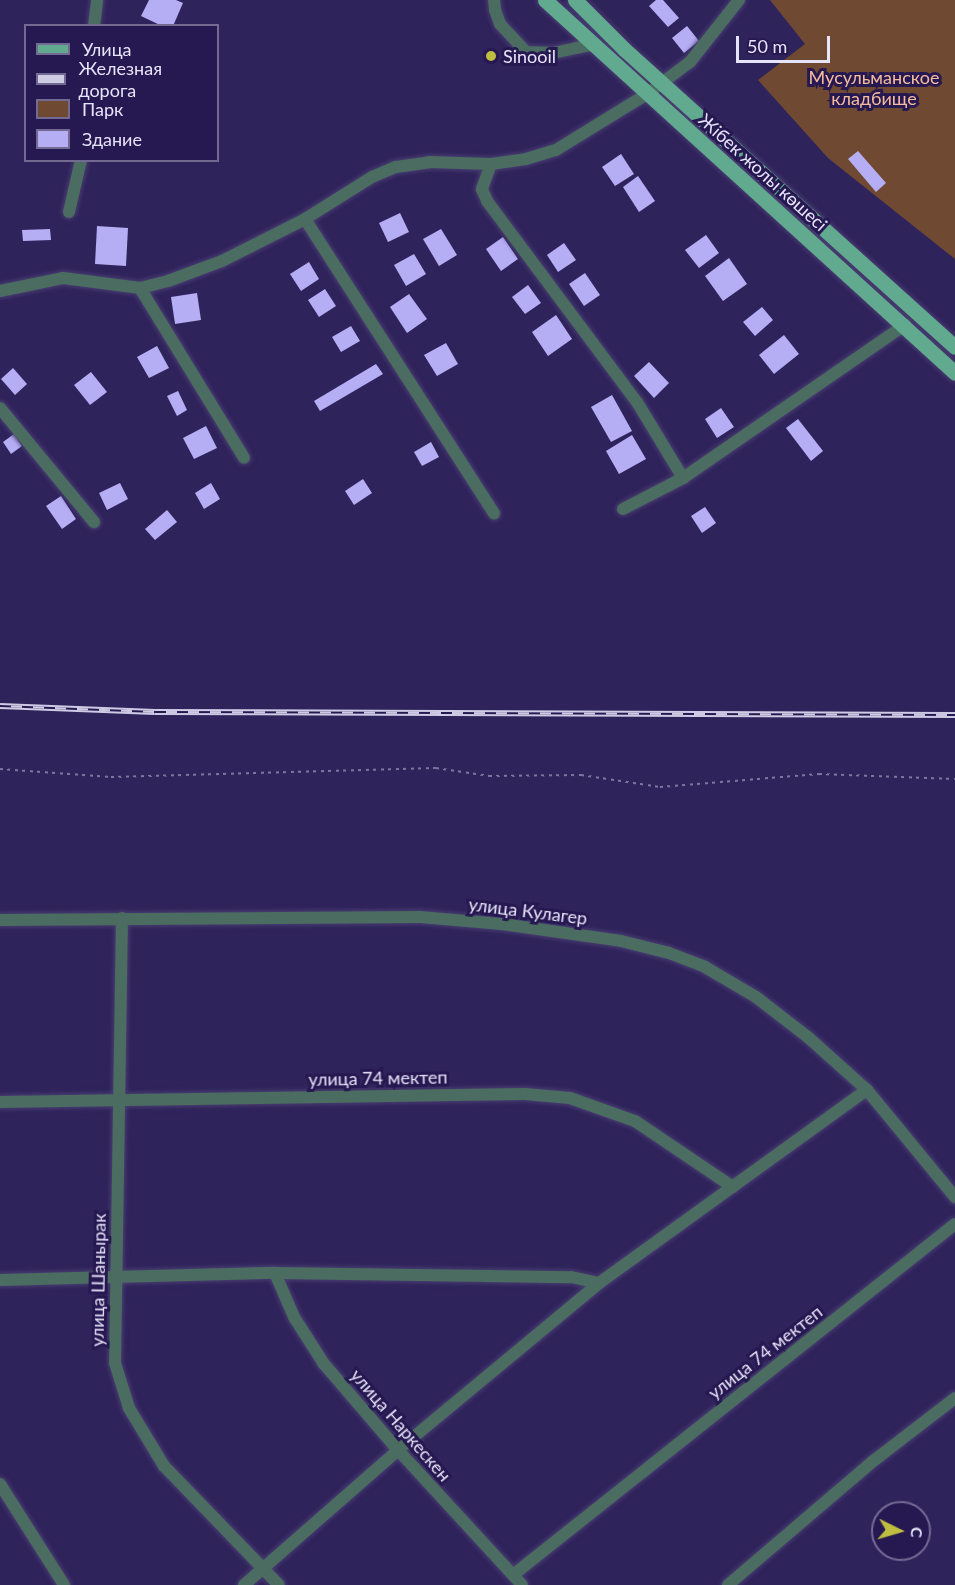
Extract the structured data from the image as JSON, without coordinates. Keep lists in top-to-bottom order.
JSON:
{
  "streets": {
    "main road": ["Жібек жолы көшесі"],
    "street": [
      "улица Кулагер",
      "улица 74 мектеп",
      "улица Шанырак",
      "улица Наркескен"
    ]
  },
  "crossings": [
    ["улица Кулагер", "улица Шанырак"],
    ["улица 74 мектеп", "улица Шанырак"],
    ["улица 74 мектеп", "улица Наркескен"]
  ],
  "parks": ["Мусульманское кладбище"],
  "places": ["Sinooil"],
  "legend": [
    "Улица",
    "Железная дорога",
    "Парк",
    "Здание"
  ],
  "scale_bar": "50 m",
  "north": "right"
}
